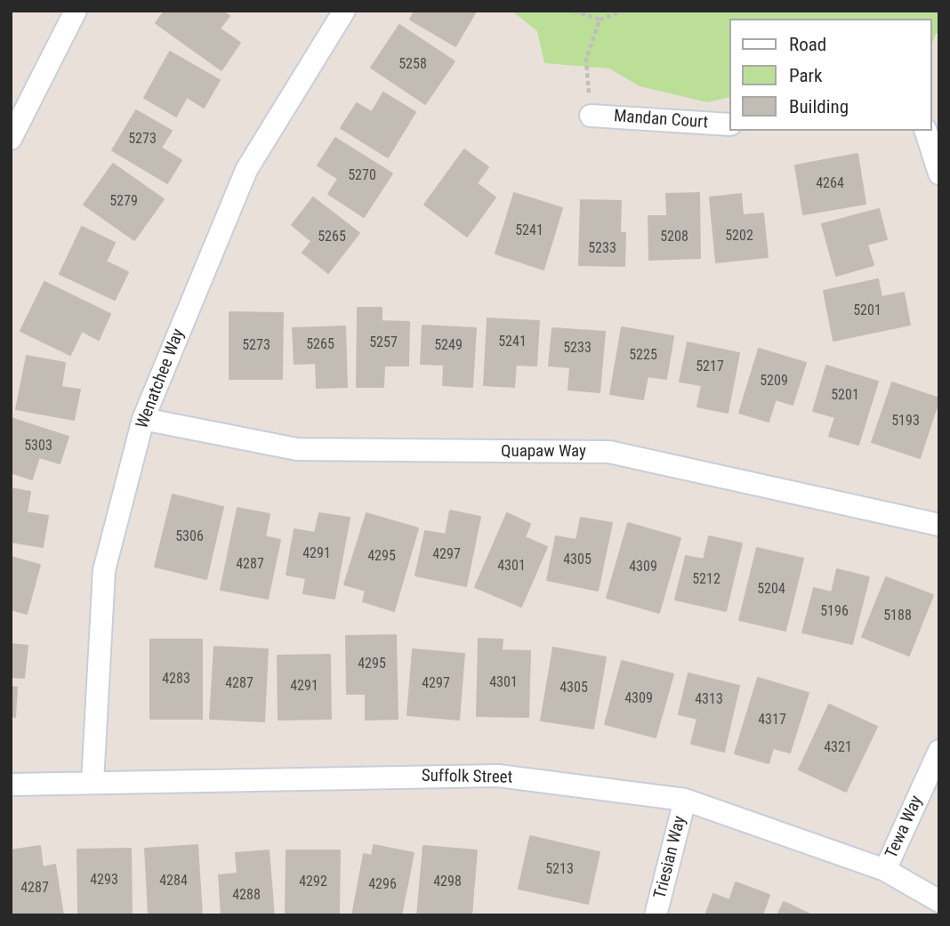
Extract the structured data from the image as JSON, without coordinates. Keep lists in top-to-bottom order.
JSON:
{
  "streets": {
    "street": [
      "Mandan Court",
      "Wenatchee Way",
      "Quapaw Way",
      "Suffolk Street",
      "Tewa Way",
      "Triesian Way"
    ]
  },
  "crossings": [
    ["Wenatchee Way", "Quapaw Way"],
    ["Wenatchee Way", "Suffolk Street"],
    ["Suffolk Street", "Tewa Way"],
    ["Suffolk Street", "Triesian Way"]
  ],
  "house_numbers": [
    "5258",
    "5273",
    "5270",
    "4264",
    "5279",
    "5241",
    "5202",
    "5265",
    "5208",
    "5233",
    "5201",
    "5241",
    "5257",
    "5265",
    "5273",
    "5249",
    "5233",
    "5225",
    "5217",
    "5209",
    "5201",
    "5193",
    "5303",
    "5306",
    "4291",
    "4297",
    "4295",
    "4305",
    "4287",
    "4301",
    "4309",
    "5212",
    "5204",
    "5196",
    "5188",
    "4295",
    "4283",
    "4301",
    "4287",
    "4297",
    "4291",
    "4305",
    "4309",
    "4313",
    "4317",
    "4321",
    "5213",
    "4293",
    "4284",
    "4292",
    "4298",
    "4296",
    "4287",
    "4288"
  ],
  "legend": ["Road", "Park", "Building"]
}
